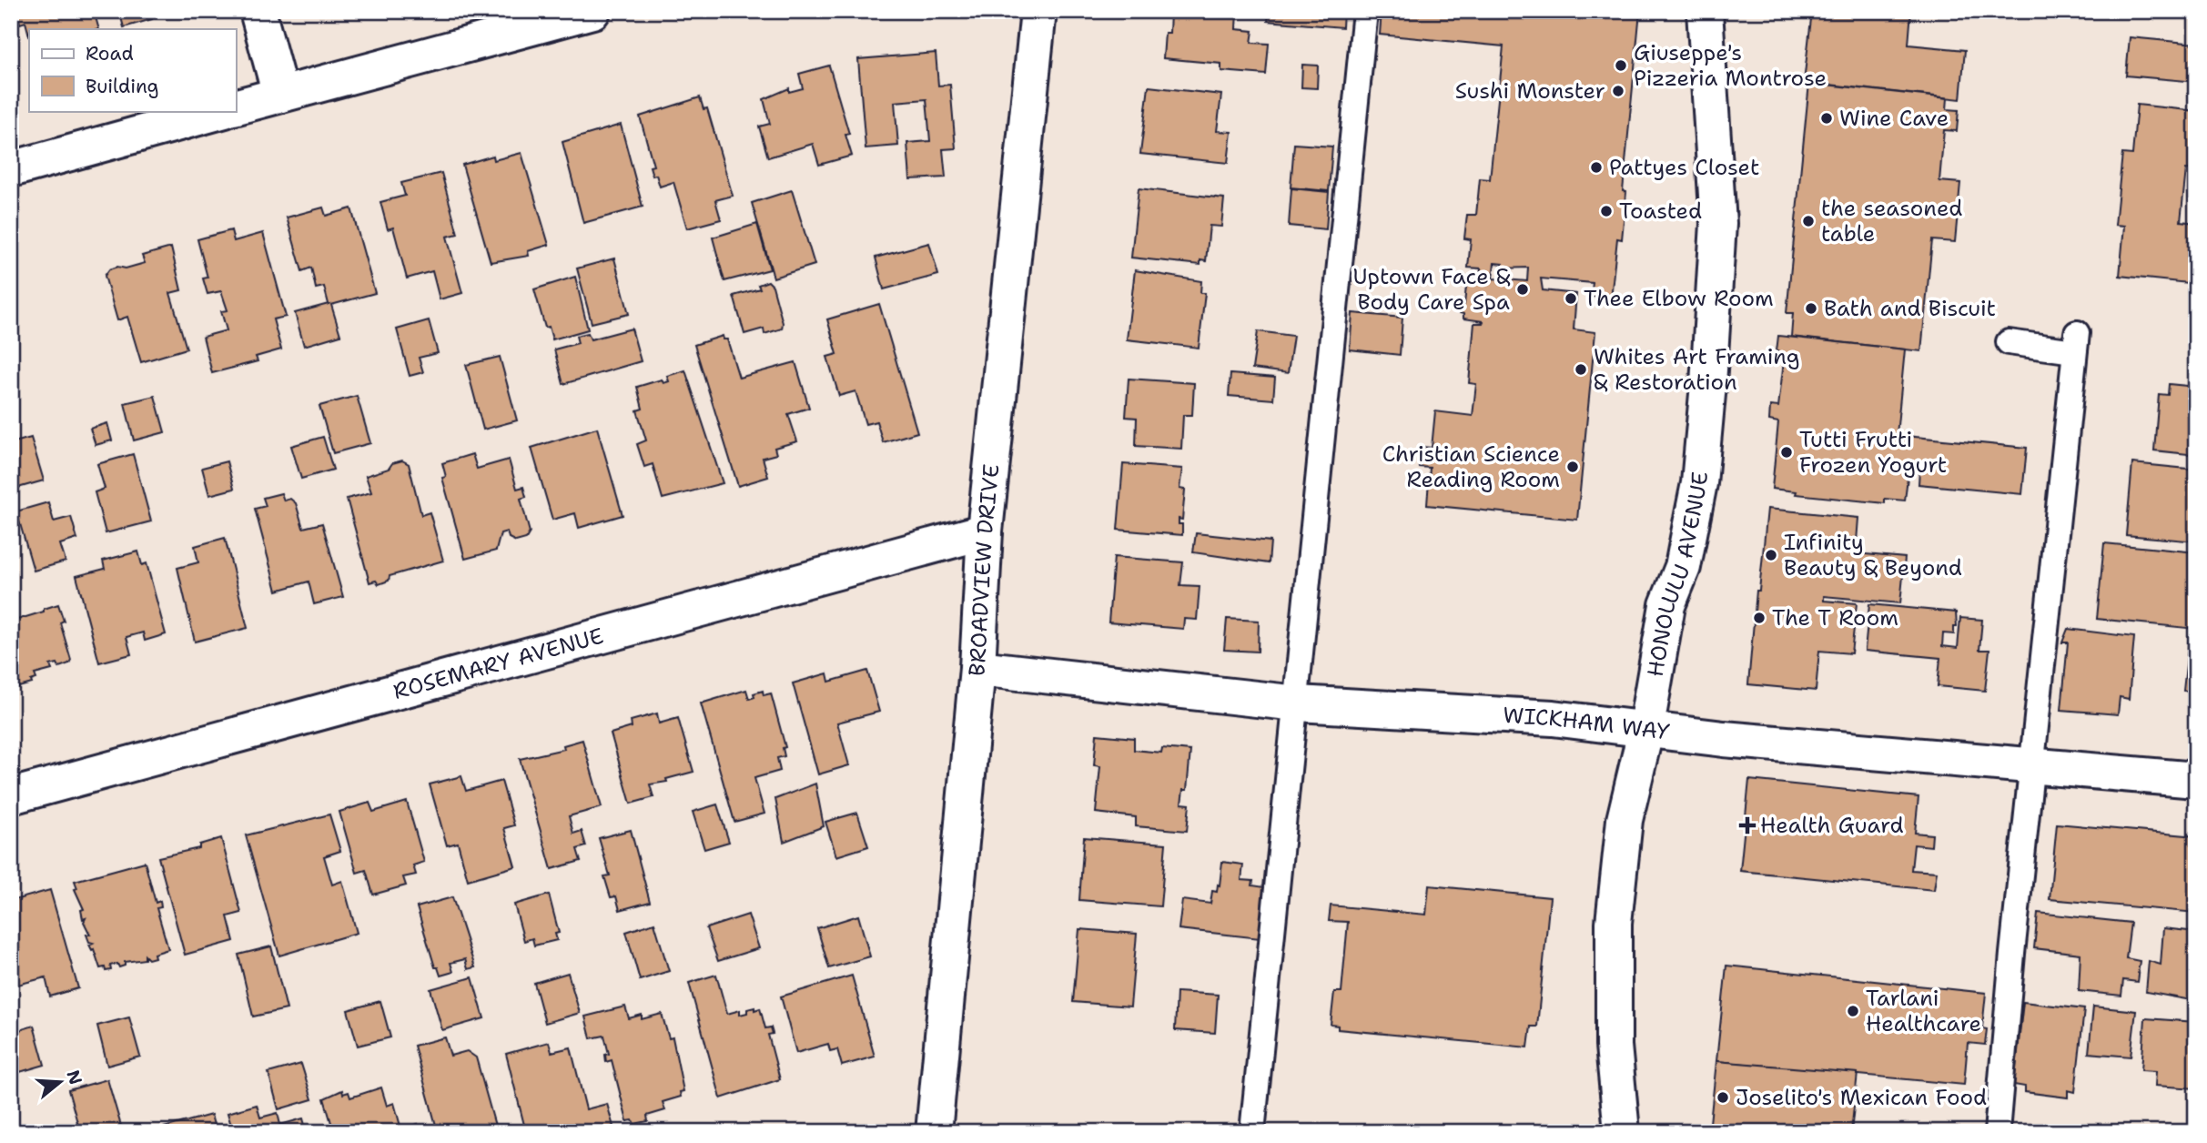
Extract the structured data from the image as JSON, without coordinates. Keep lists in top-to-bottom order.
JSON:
{
  "streets": {
    "street": [
      "BROADVIEW DRIVE",
      "HONOLULU AVENUE",
      "ROSEMARY AVENUE",
      "WICKHAM WAY"
    ]
  },
  "crossings": [
    ["BROADVIEW DRIVE", "ROSEMARY AVENUE"],
    ["BROADVIEW DRIVE", "WICKHAM WAY"],
    ["HONOLULU AVENUE", "WICKHAM WAY"]
  ],
  "places": {
    "other": [
      "Giuseppe's Pizzeria Montrose",
      "Sushi Monster",
      "Wine Cave",
      "Pattyes Closet",
      "Toasted",
      "the seasoned table",
      "Uptown Face & Body Care Spa",
      "Thee Elbow Room",
      "Bath and Biscuit",
      "Whites Art Framing & Restoration",
      "Tutti Frutti Frozen Yogurt",
      "Christian Science Reading Room",
      "Infinity Beauty & Beyond",
      "The T Room",
      "Tarlani Healthcare",
      "Joselito's Mexican Food"
    ],
    "health": ["Health Guard"]
  },
  "legend": ["Road", "Building"],
  "north": "right"
}
